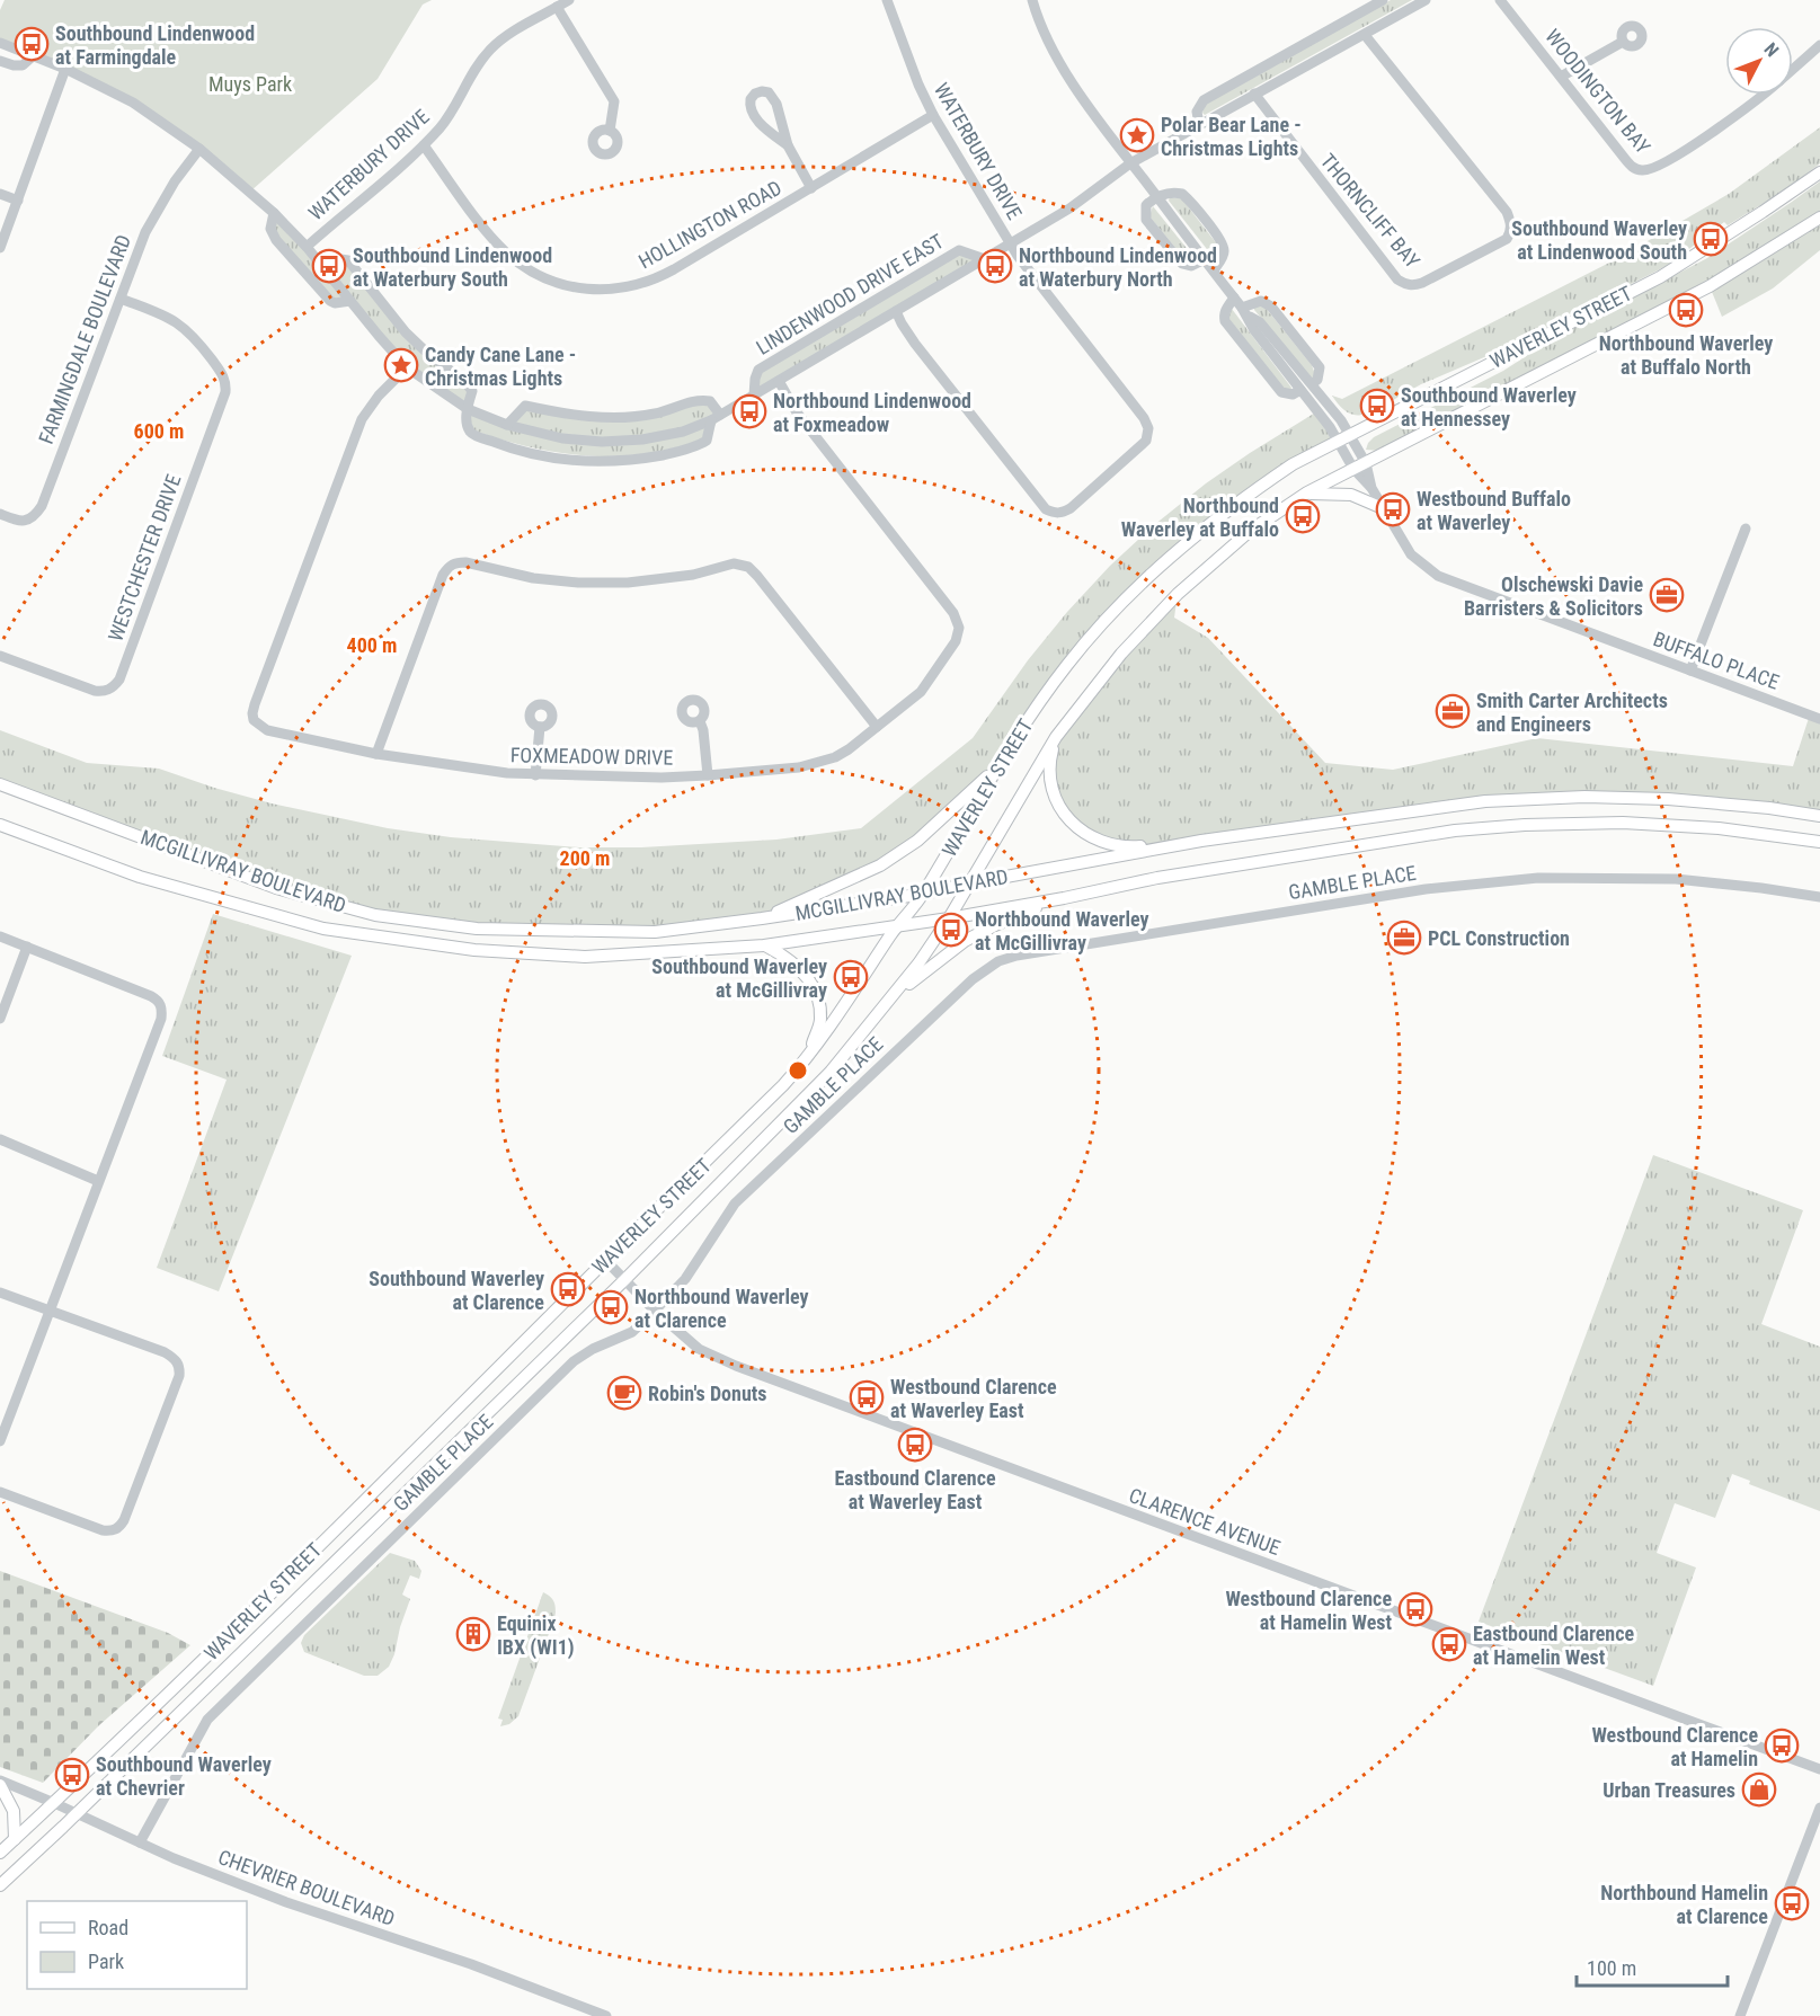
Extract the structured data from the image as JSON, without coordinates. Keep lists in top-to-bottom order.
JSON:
{
  "streets": {
    "main road": ["WAVERLEY STREET", "MCGILLIVRAY BOULEVARD"],
    "street": [
      "WOODINGTON BAY",
      "WATERBURY DRIVE",
      "THORNCLIFF BAY",
      "HOLLINGTON ROAD",
      "LINDENWOOD DRIVE EAST",
      "FARMINGDALE BOULEVARD",
      "WESTCHESTER DRIVE",
      "BUFFALO PLACE",
      "FOXMEADOW DRIVE",
      "GAMBLE PLACE",
      "CLARENCE AVENUE",
      "CHEVRIER BOULEVARD"
    ]
  },
  "crossings": [
    ["WATERBURY DRIVE", "HOLLINGTON ROAD"],
    ["WATERBURY DRIVE", "LINDENWOOD DRIVE EAST"],
    ["THORNCLIFF BAY", "LINDENWOOD DRIVE EAST"],
    ["LINDENWOOD DRIVE EAST", "FARMINGDALE BOULEVARD"],
    ["LINDENWOOD DRIVE EAST", "FOXMEADOW DRIVE"],
    ["WAVERLEY STREET", "BUFFALO PLACE"],
    ["WAVERLEY STREET", "MCGILLIVRAY BOULEVARD"],
    ["WAVERLEY STREET", "CLARENCE AVENUE"],
    ["WAVERLEY STREET", "CHEVRIER BOULEVARD"],
    ["FARMINGDALE BOULEVARD", "WESTCHESTER DRIVE"],
    ["GAMBLE PLACE", "CLARENCE AVENUE"],
    ["GAMBLE PLACE", "CHEVRIER BOULEVARD"]
  ],
  "parks": ["Muys Park"],
  "places": {
    "bus stop": [
      "Southbound Lindenwood at Farmingdale",
      "Southbound Waverley at Lindenwood South",
      "Southbound Lindenwood at Waterbury South",
      "Northbound Lindenwood at Waterbury North",
      "Northbound Waverley at Buffalo North",
      "Southbound Waverley at Hennessey",
      "Northbound Lindenwood at Foxmeadow",
      "Westbound Buffalo at Waverley",
      "Northbound Waverley at Buffalo",
      "Northbound Waverley at McGillivray",
      "Southbound Waverley at McGillivray",
      "Southbound Waverley at Clarence",
      "Northbound Waverley at Clarence",
      "Westbound Clarence at Waverley East",
      "Eastbound Clarence at Waverley East",
      "Westbound Clarence at Hamelin West",
      "Eastbound Clarence at Hamelin West",
      "Westbound Clarence at Hamelin",
      "Southbound Waverley at Chevrier",
      "Northbound Hamelin at Clarence"
    ],
    "place": ["Polar Bear Lane - Christmas Lights", "Candy Cane Lane - Christmas Lights"],
    "office": ["Olschewski Davie Barristers & Solicitors", "Smith Carter Architects and Engineers", "PCL Construction"],
    "cafe": ["Robin's Donuts"],
    "building": ["Equinix IBX (WI1)"],
    "shop": ["Urban Treasures"]
  },
  "legend": ["Road", "Park"],
  "scale_bar": "100 m",
  "north": "top right",
  "rings": ["600 m", "400 m", "200 m"]
}
